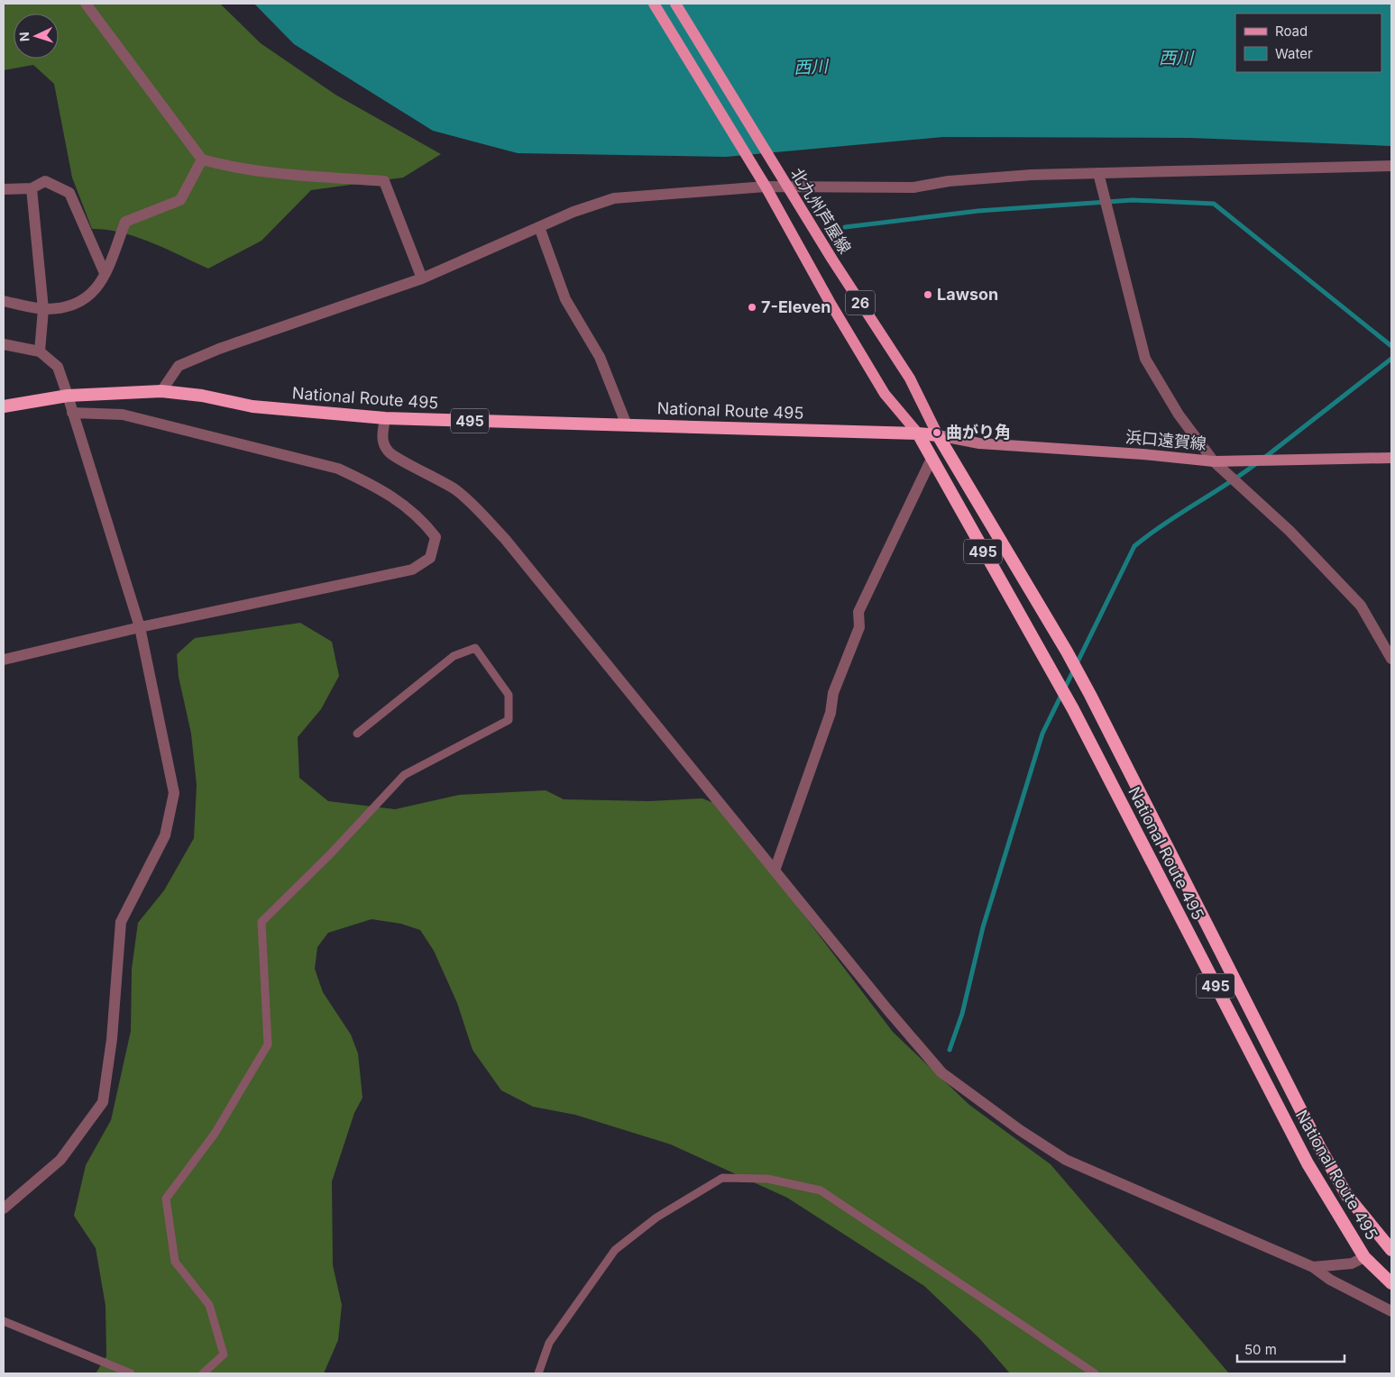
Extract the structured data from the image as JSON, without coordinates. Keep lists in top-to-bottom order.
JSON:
{
  "streets": {
    "highway": ["National Route 495", "495"],
    "main road": ["北九州芦屋線", "26", "浜口遠賀線"]
  },
  "crossings": [
    ["北九州芦屋線", "National Route 495"],
    ["北九州芦屋線", "浜口遠賀線"],
    ["26", "National Route 495"],
    ["National Route 495", "浜口遠賀線"]
  ],
  "water": ["西川"],
  "places": ["Lawson", "7-Eleven", "曲がり角"],
  "legend": ["Road", "Water"],
  "scale_bar": "50 m",
  "north": "left"
}
